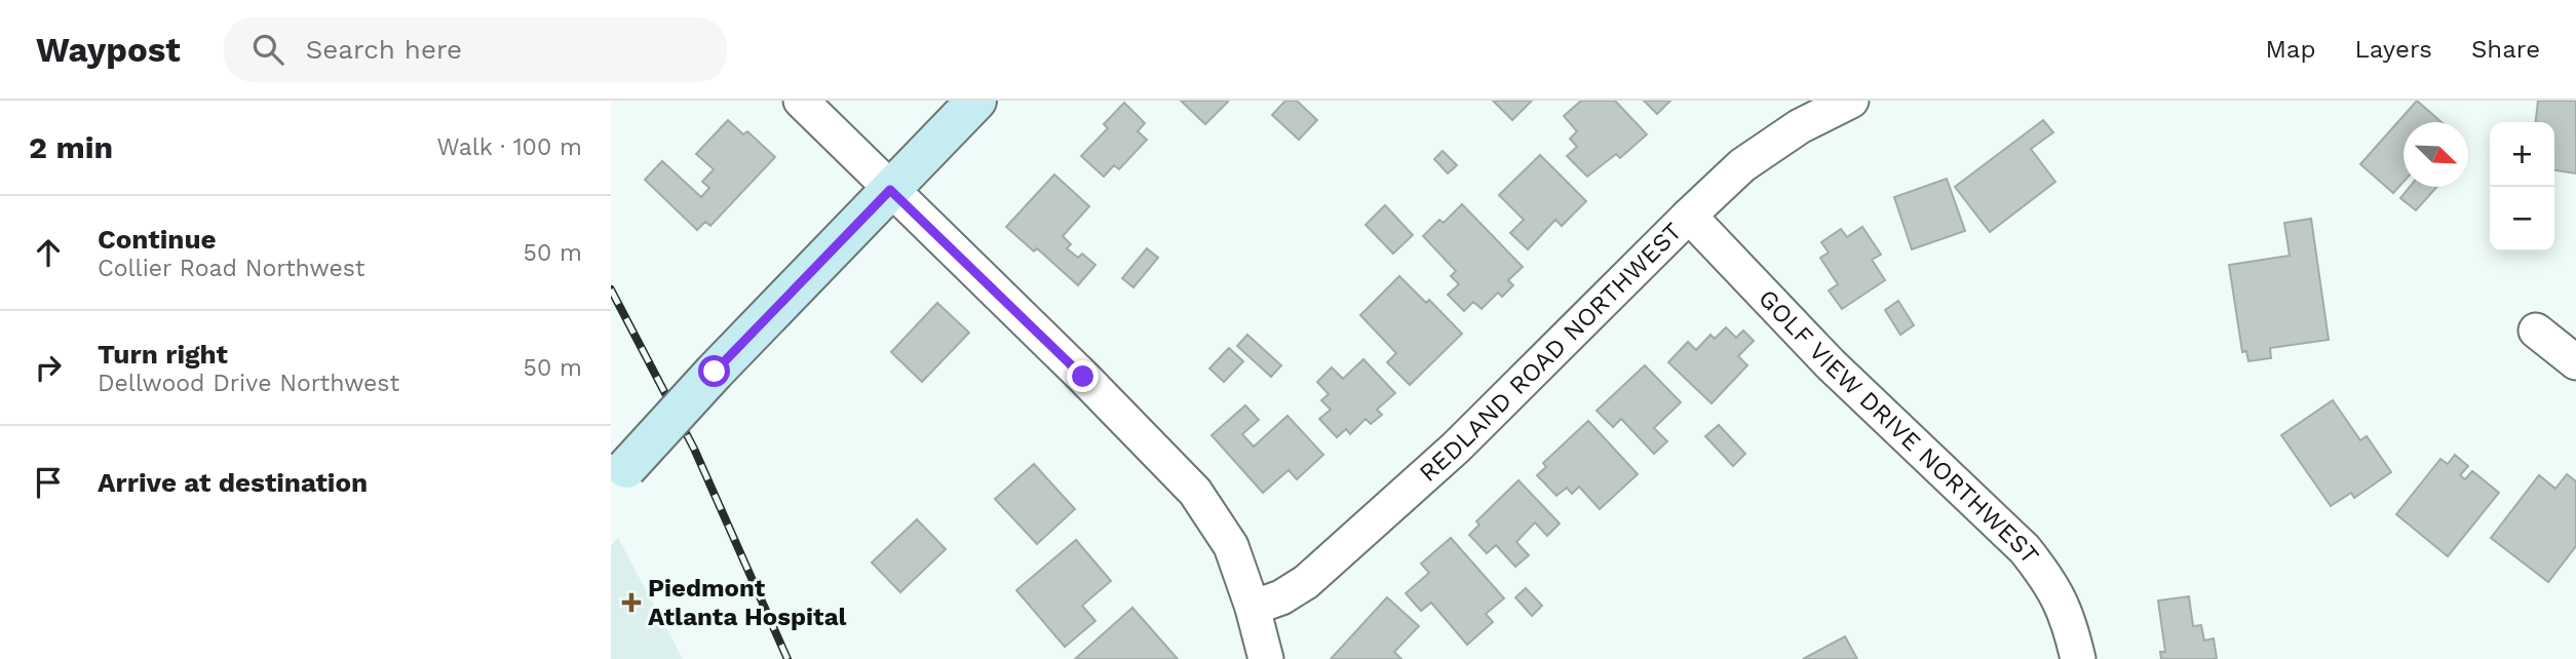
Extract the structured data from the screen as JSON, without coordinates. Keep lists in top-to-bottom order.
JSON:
{
  "streets": {
    "street": ["REDLAND ROAD NORTHWEST", "GOLF VIEW DRIVE NORTHWEST"]
  },
  "crossings": [
    ["REDLAND ROAD NORTHWEST", "GOLF VIEW DRIVE NORTHWEST"]
  ],
  "places": {
    "health": ["Piedmont Atlanta Hospital"]
  },
  "north": "bottom right",
  "page": {
    "header": "Waypost",
    "search": "Search here",
    "nav": ["Map", "Layers", "Share"],
    "heading": ["2 min", "Walk · 100 m"],
    "map_buttons": ["+", "−"],
    "list": [
      ["Continue", "Collier Road Northwest", "50 m"],
      ["Turn right", "Dellwood Drive Northwest", "50 m"],
      "Arrive at destination"
    ]
  }
}
